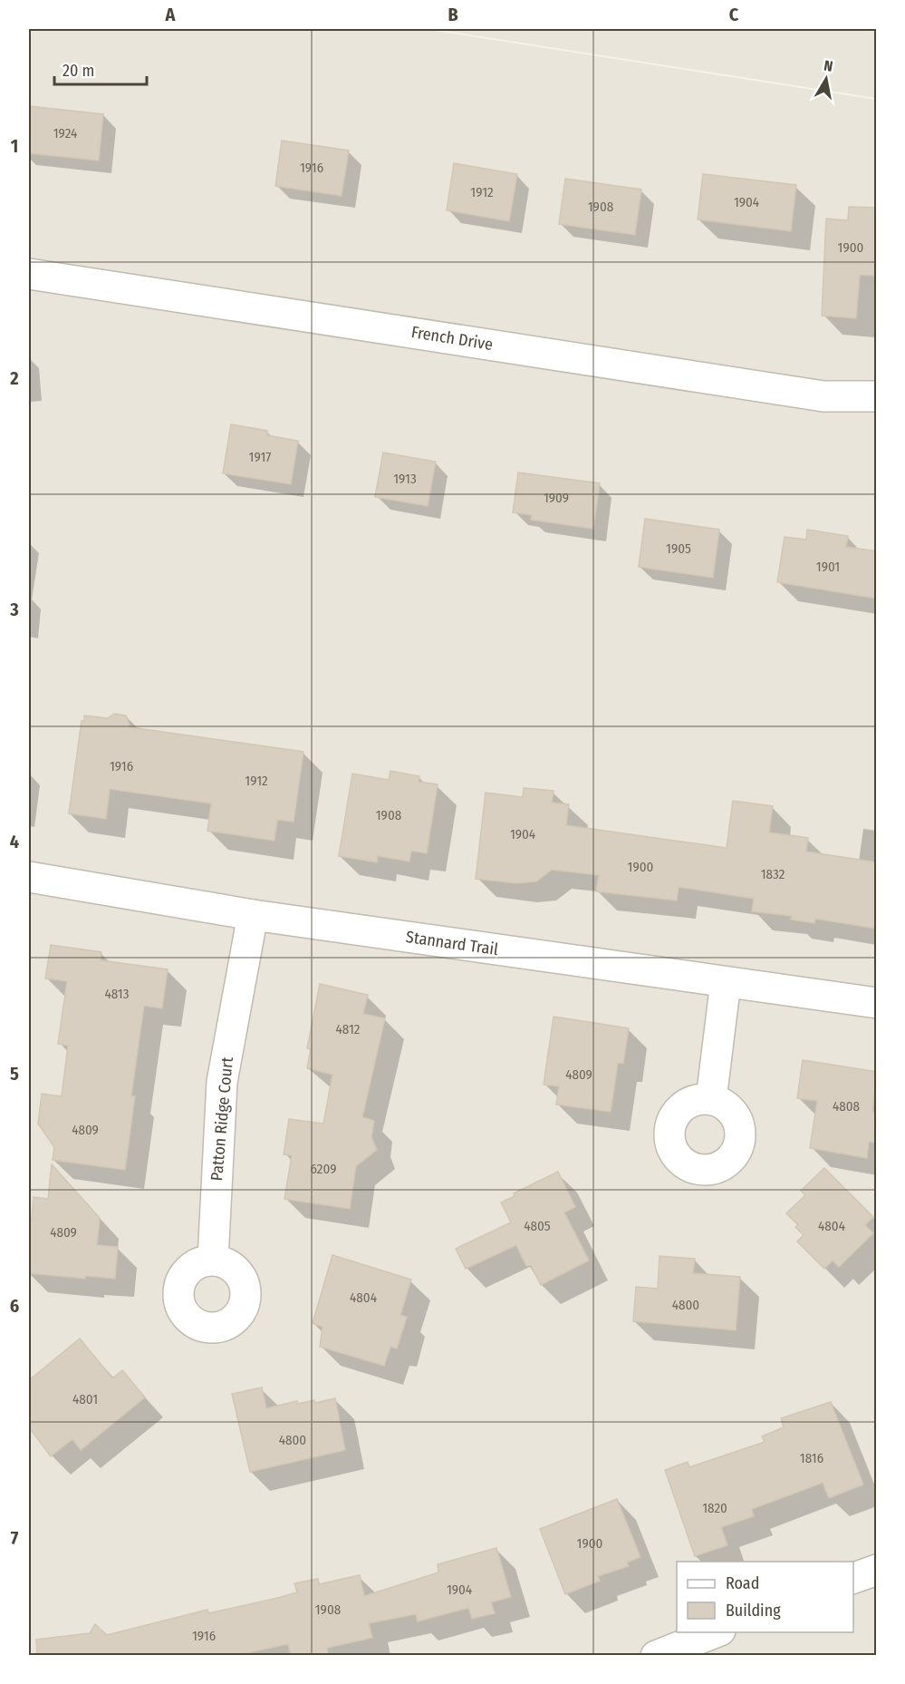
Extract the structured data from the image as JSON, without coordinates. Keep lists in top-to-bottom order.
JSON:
{
  "streets": {
    "street": ["French Drive", "Stannard Trail", "Patton Ridge Court"]
  },
  "crossings": [
    ["Stannard Trail", "Patton Ridge Court"]
  ],
  "house_numbers": [
    "1924",
    "1916",
    "1912",
    "1904",
    "1908",
    "1900",
    "1917",
    "1913",
    "1909",
    "1905",
    "1901",
    "1916",
    "1912",
    "1908",
    "1904",
    "1900",
    "1832",
    "4813",
    "4812",
    "4809",
    "4808",
    "4809",
    "6209",
    "4805",
    "4804",
    "4809",
    "4804",
    "4800",
    "4801",
    "4800",
    "1816",
    "1820",
    "1900",
    "1904",
    "1908",
    "1916"
  ],
  "legend": ["Road", "Building"],
  "scale_bar": "20 m",
  "north": "top",
  "grid": {
    "columns": ["A", "B", "C"],
    "rows": [
      "1",
      "2",
      "3",
      "4",
      "5",
      "6",
      "7"
    ]
  }
}
